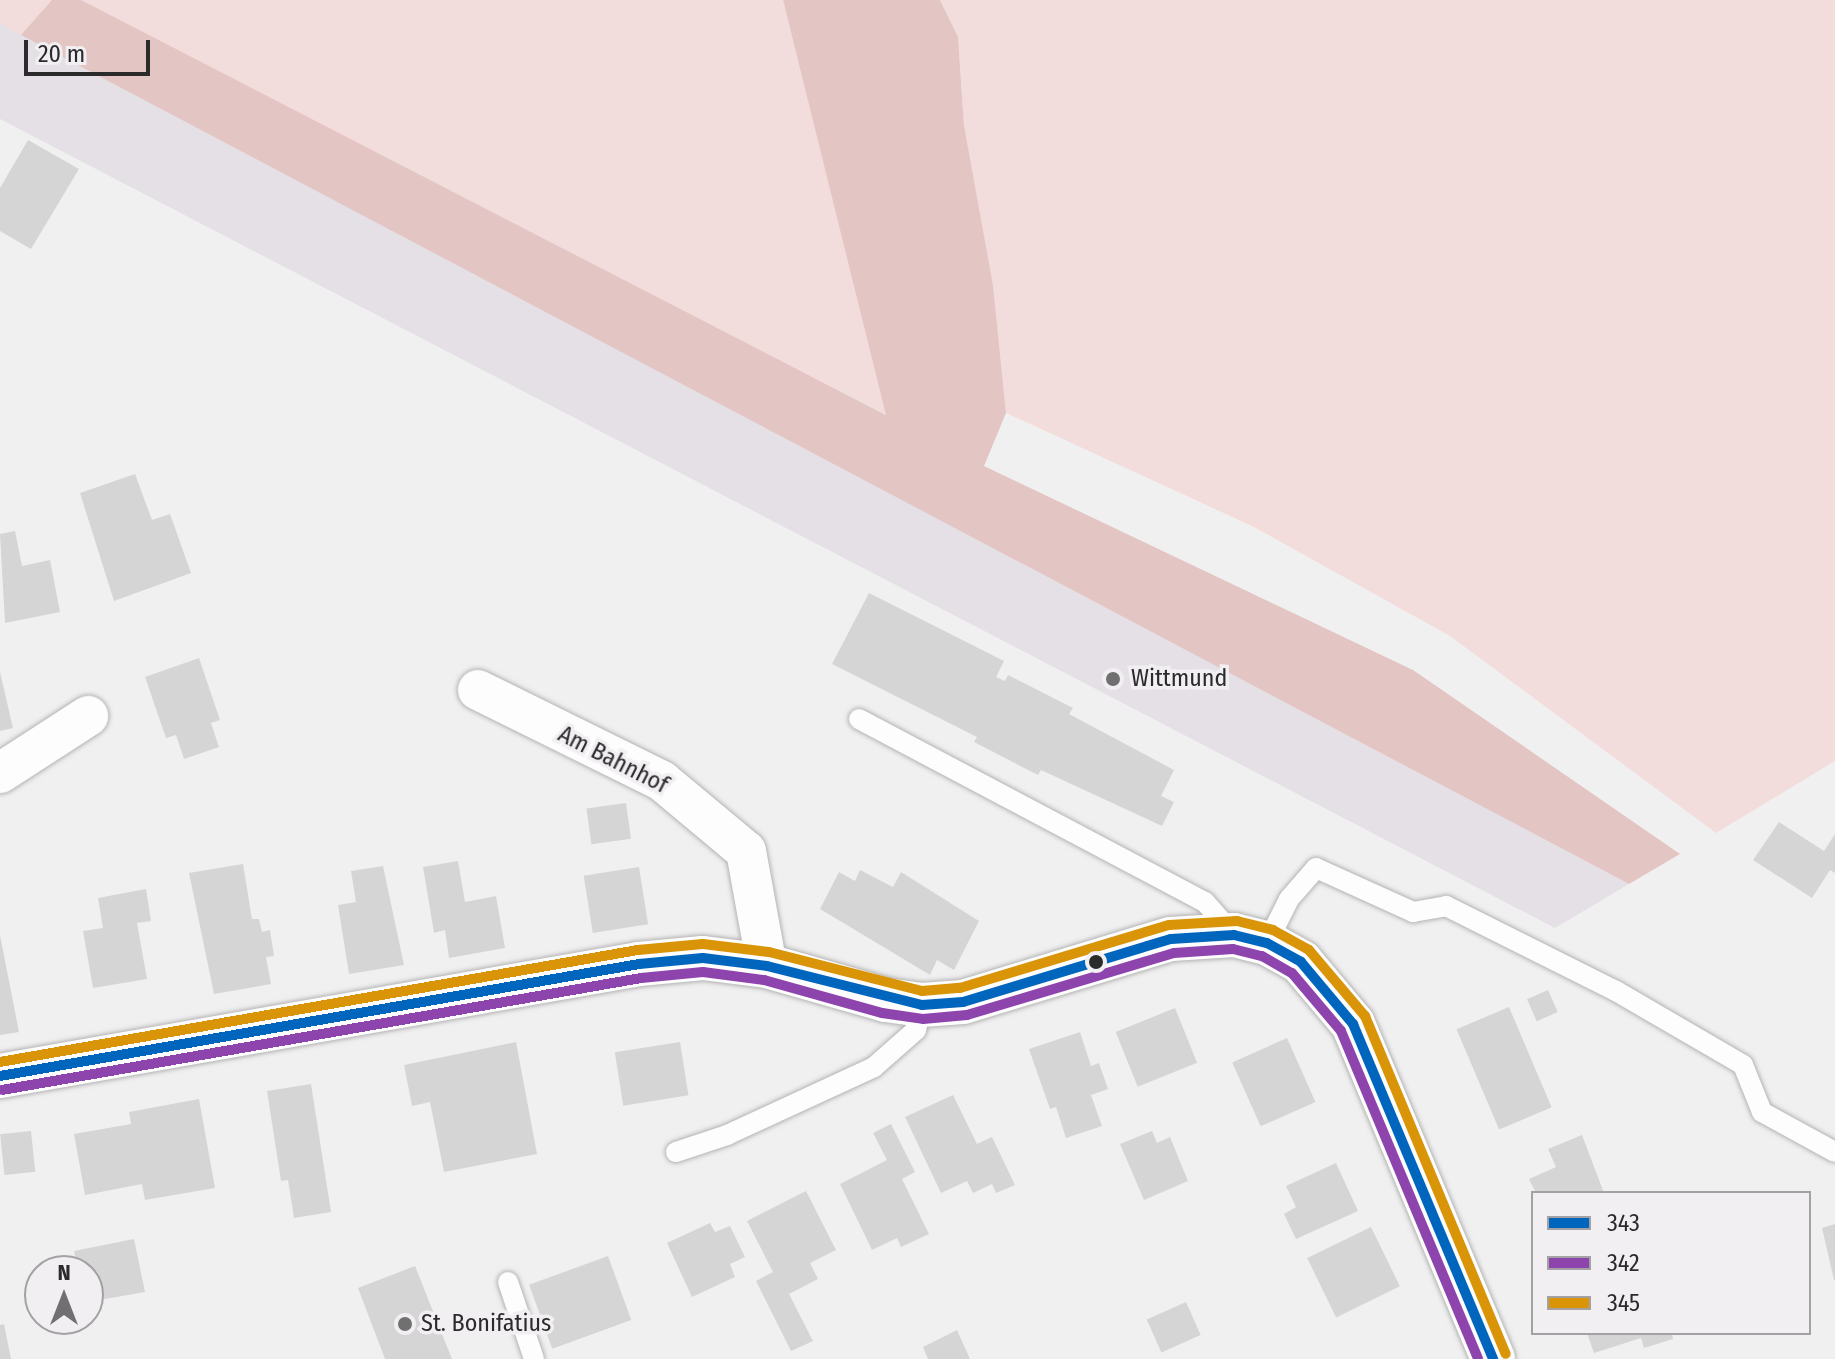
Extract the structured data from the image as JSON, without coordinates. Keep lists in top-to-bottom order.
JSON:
{
  "streets": {
    "street": ["Am Bahnhof"]
  },
  "places": ["Wittmund", "St. Bonifatius"],
  "lines": ["transit line 345", "transit line 343", "transit line 342"],
  "legend": ["343", "342", "345"],
  "scale_bar": "20 m",
  "north": "top"
}
